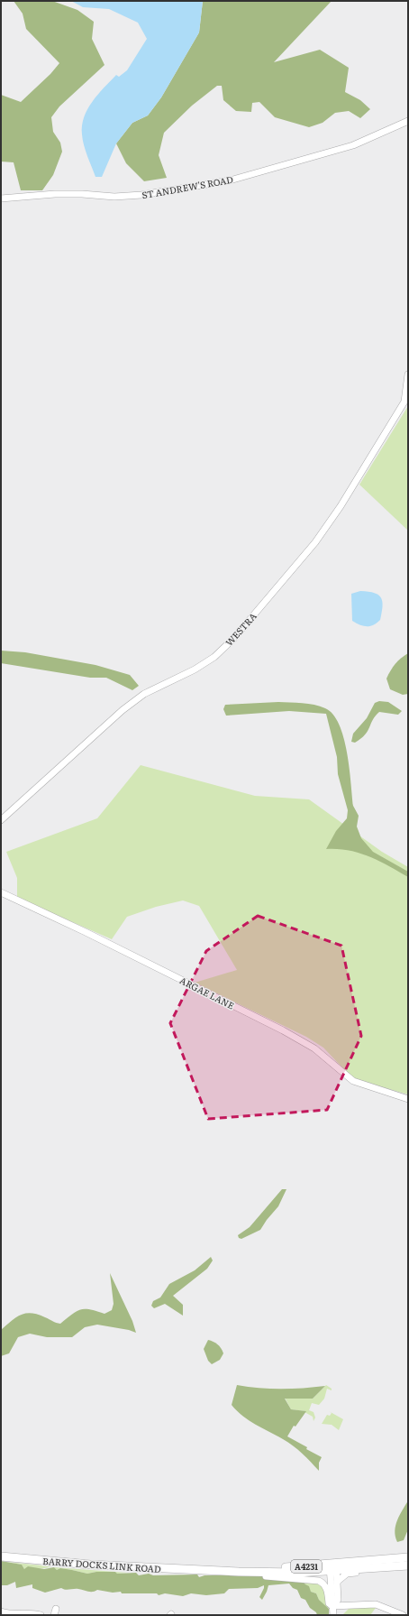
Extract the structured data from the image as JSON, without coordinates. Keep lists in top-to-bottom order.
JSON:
{
  "streets": {
    "main road": ["BARRY DOCKS LINK ROAD", "A4231"],
    "street": ["ST ANDREW'S ROAD", "WESTRA", "ARGAE LANE"]
  }
}
